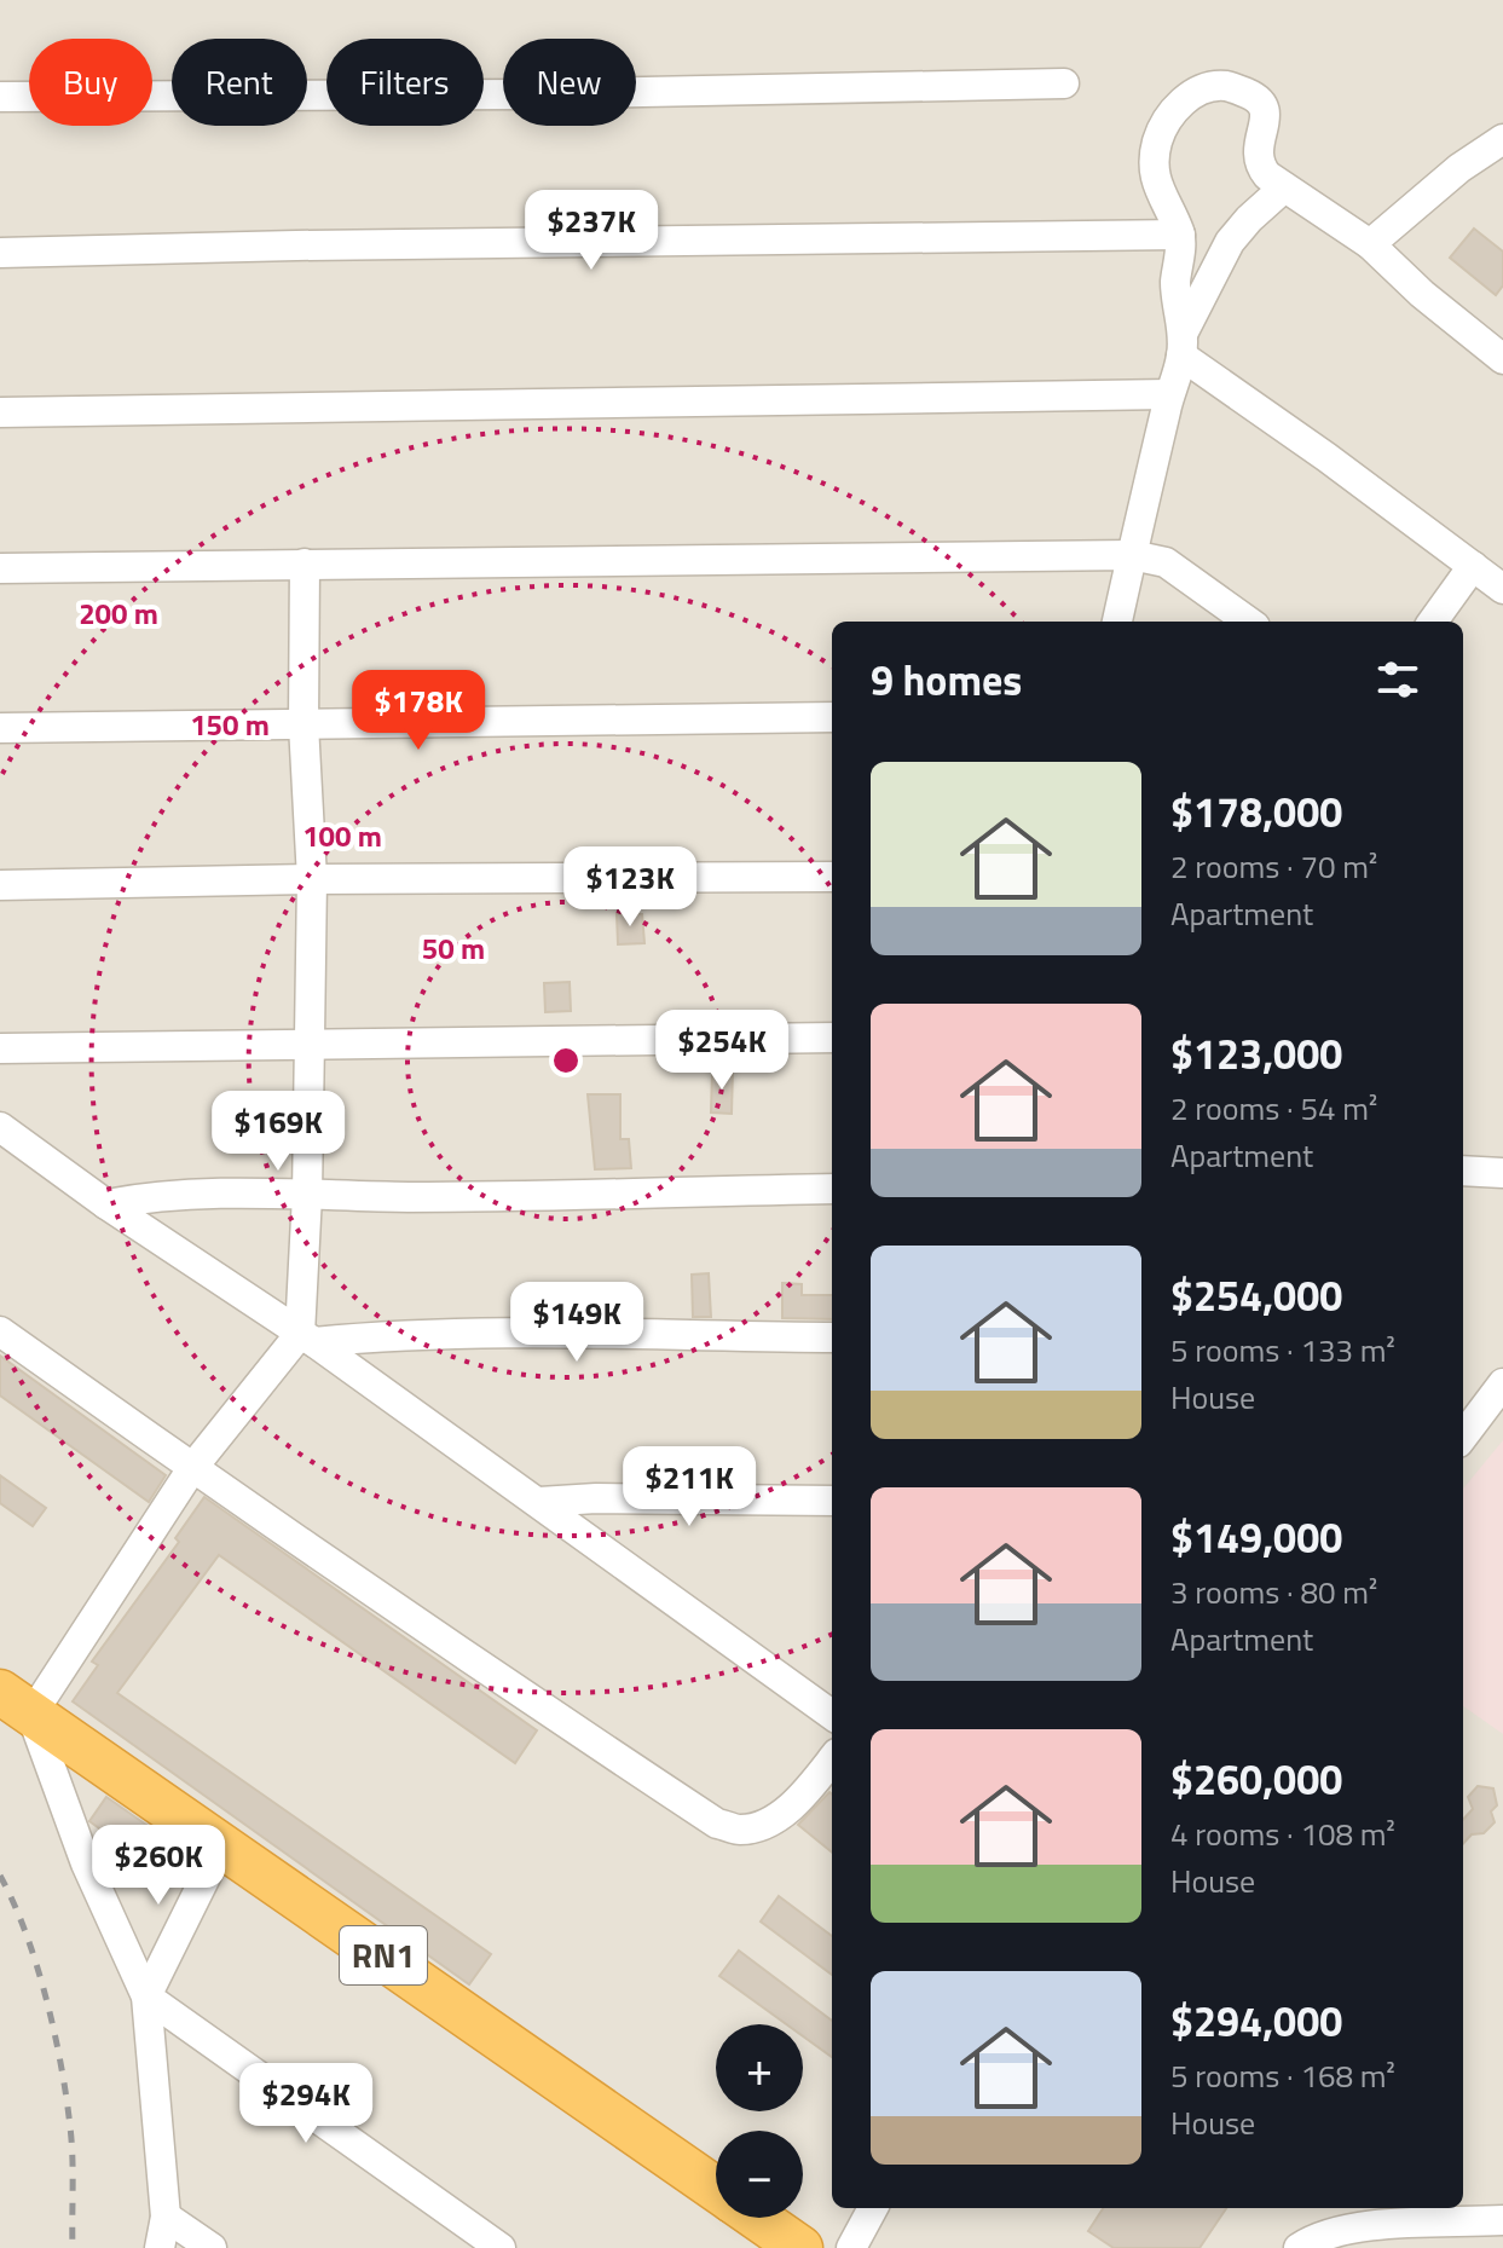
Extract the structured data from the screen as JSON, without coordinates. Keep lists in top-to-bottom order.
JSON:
{
  "streets": {
    "highway": ["RN1"]
  },
  "page": {
    "chip": [
      "Buy",
      "Rent",
      "Filters",
      "New"
    ],
    "price": [
      "$237K",
      "$178K",
      "$123K",
      "$254K",
      "$169K",
      "$149K",
      "$211K",
      "$260K",
      "$294K"
    ],
    "heading": "9 homes",
    "list": [
      {
        "name": "$178,000",
        "note": "2 rooms · 70 m² · Apartment"
      },
      {
        "name": "$123,000",
        "note": "2 rooms · 54 m² · Apartment"
      },
      {
        "name": "$254,000",
        "note": "5 rooms · 133 m² · House"
      },
      {
        "name": "$149,000",
        "note": "3 rooms · 80 m² · Apartment"
      },
      {
        "name": "$260,000",
        "note": "4 rooms · 108 m² · House"
      },
      {
        "name": "$294,000",
        "note": "5 rooms · 168 m² · House"
      }
    ],
    "map_buttons": ["+", "−"]
  },
  "rings": [
    "200 m",
    "150 m",
    "100 m",
    "50 m"
  ]
}
